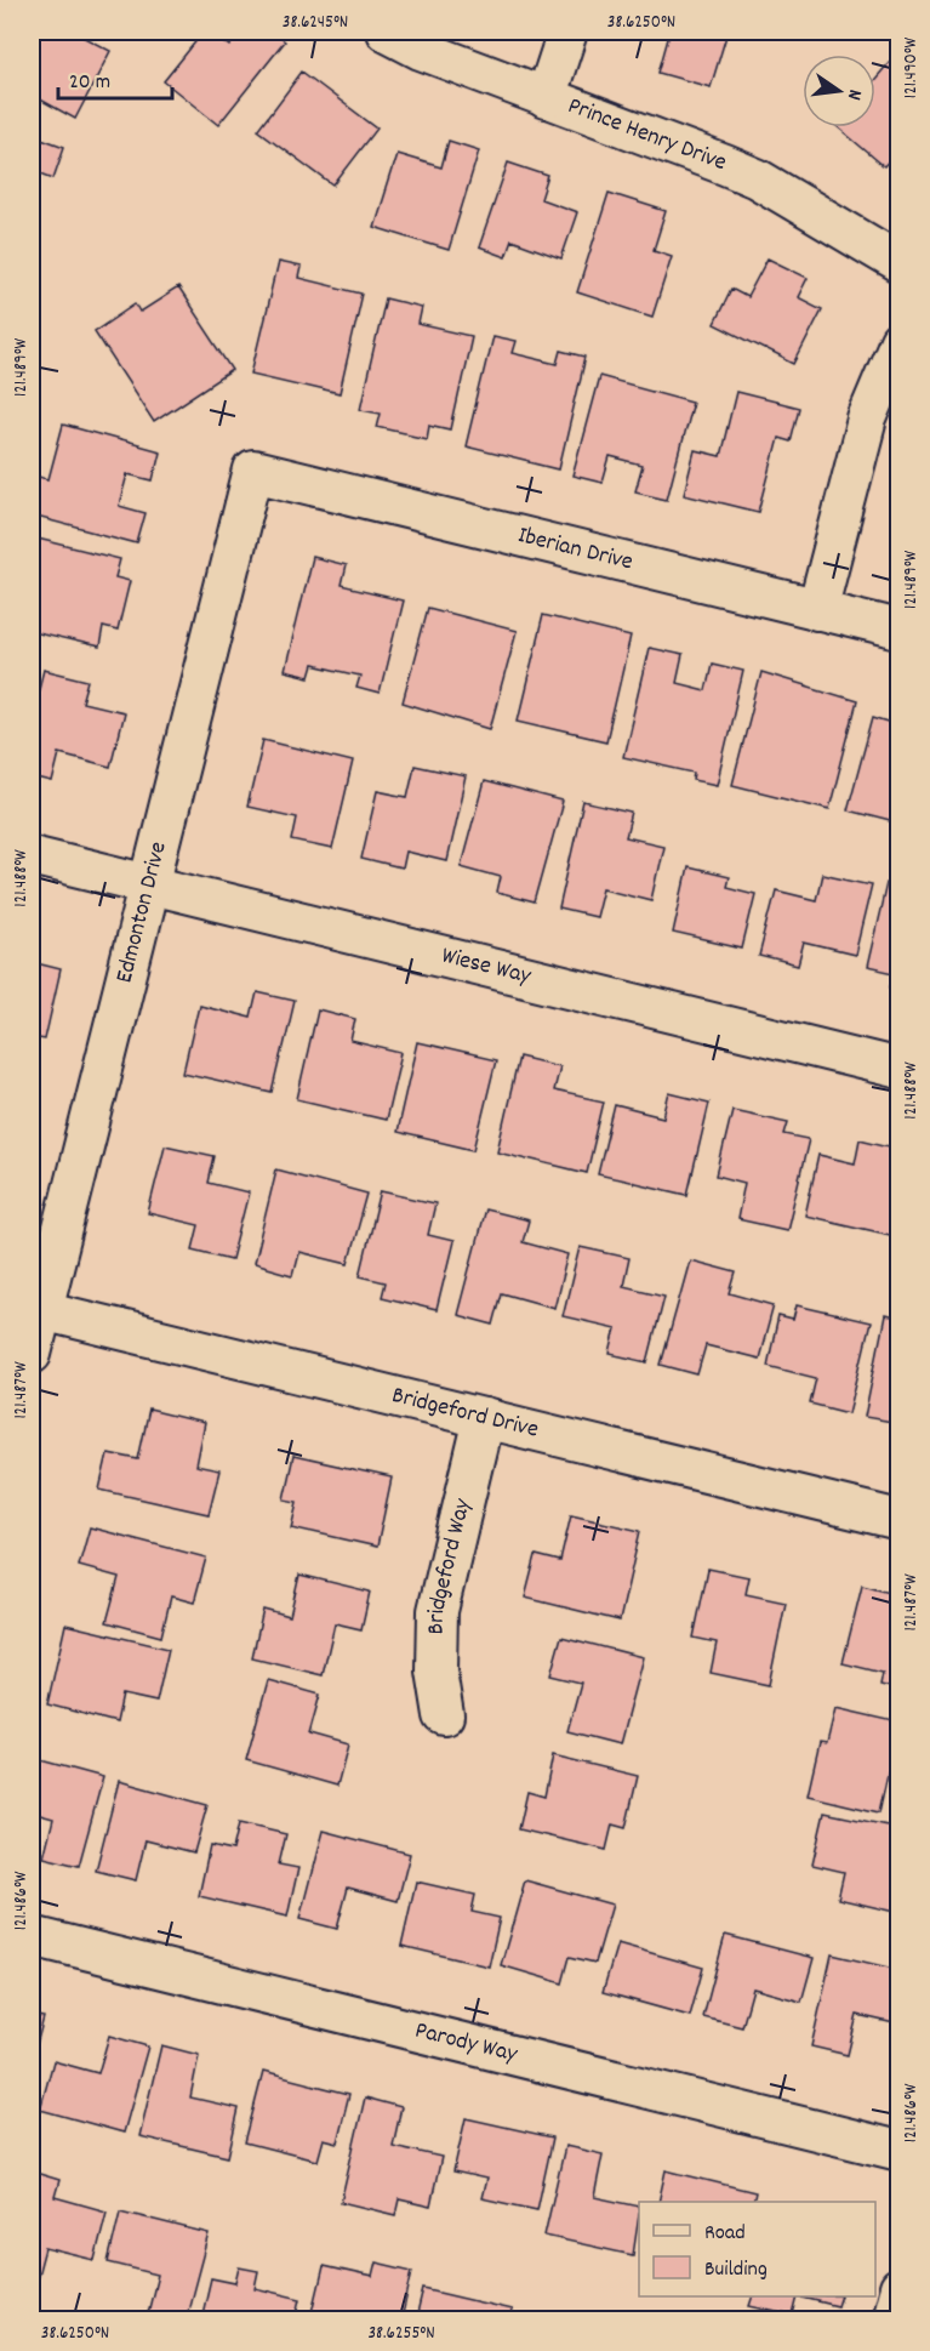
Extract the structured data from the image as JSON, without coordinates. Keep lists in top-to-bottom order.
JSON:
{
  "streets": {
    "street": [
      "Prince Henry Drive",
      "Iberian Drive",
      "Edmonton Drive",
      "Wiese Way",
      "Bridgeford Drive",
      "Bridgeford Way",
      "Parody Way"
    ]
  },
  "crossings": [
    ["Iberian Drive", "Edmonton Drive"],
    ["Edmonton Drive", "Wiese Way"],
    ["Edmonton Drive", "Bridgeford Drive"],
    ["Bridgeford Drive", "Bridgeford Way"]
  ],
  "legend": ["Road", "Building"],
  "scale_bar": "20 m",
  "north": "right",
  "coordinates": [
    "38.6245°N",
    "38.6250°N",
    "121.490°W",
    "121.489°W",
    "121.488°W",
    "121.487°W",
    "121.486°W",
    "38.6255°N"
  ]
}
